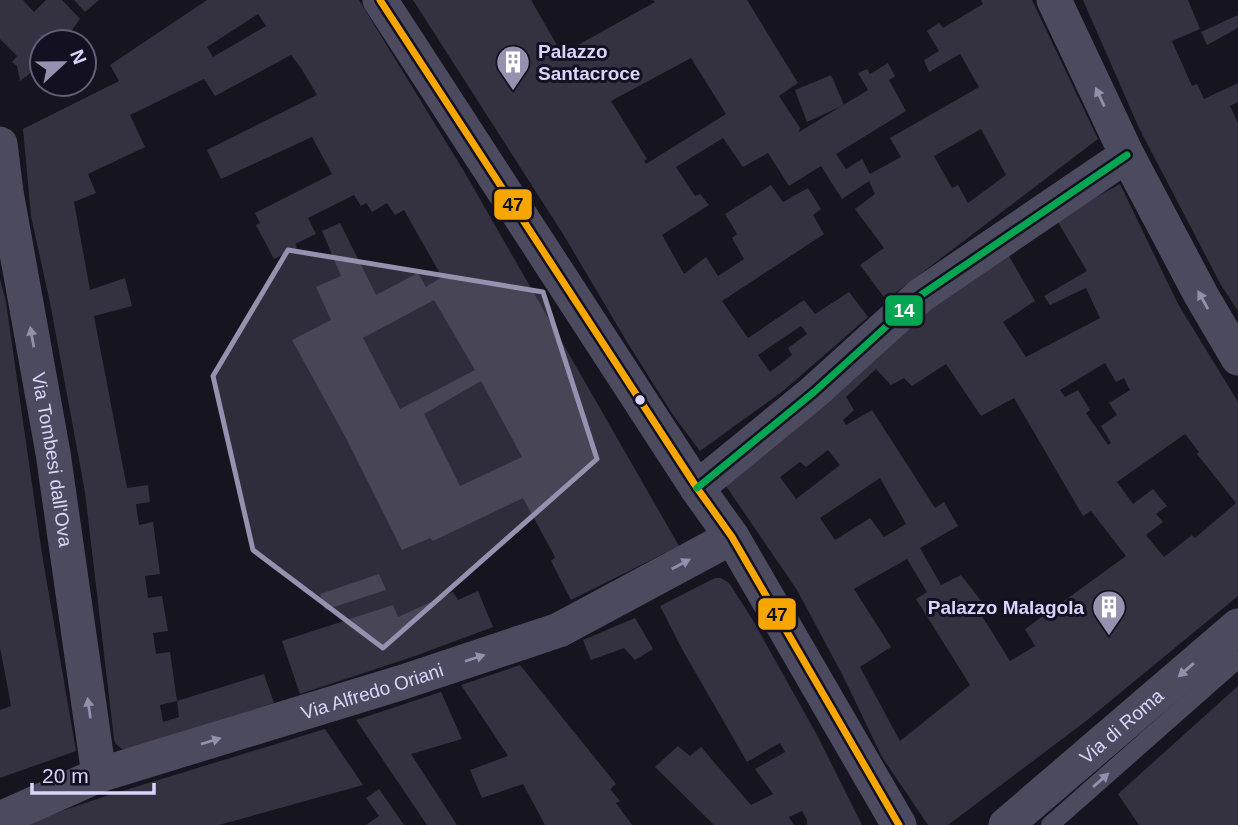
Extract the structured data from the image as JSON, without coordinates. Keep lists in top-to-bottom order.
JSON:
{
  "streets": {
    "street": ["Via Tombesi dall'Ova", "Via Alfredo Oriani", "Via di Roma"]
  },
  "crossings": [
    ["Via Tombesi dall'Ova", "Via Alfredo Oriani"]
  ],
  "one_way": ["Via Tombesi dall'Ova", "Via Alfredo Oriani", "Via di Roma"],
  "places": {
    "building": ["Palazzo Santacroce", "Palazzo Malagola"]
  },
  "lines": ["transit line 47", "transit line 14"],
  "scale_bar": "20 m",
  "north": "right"
}
